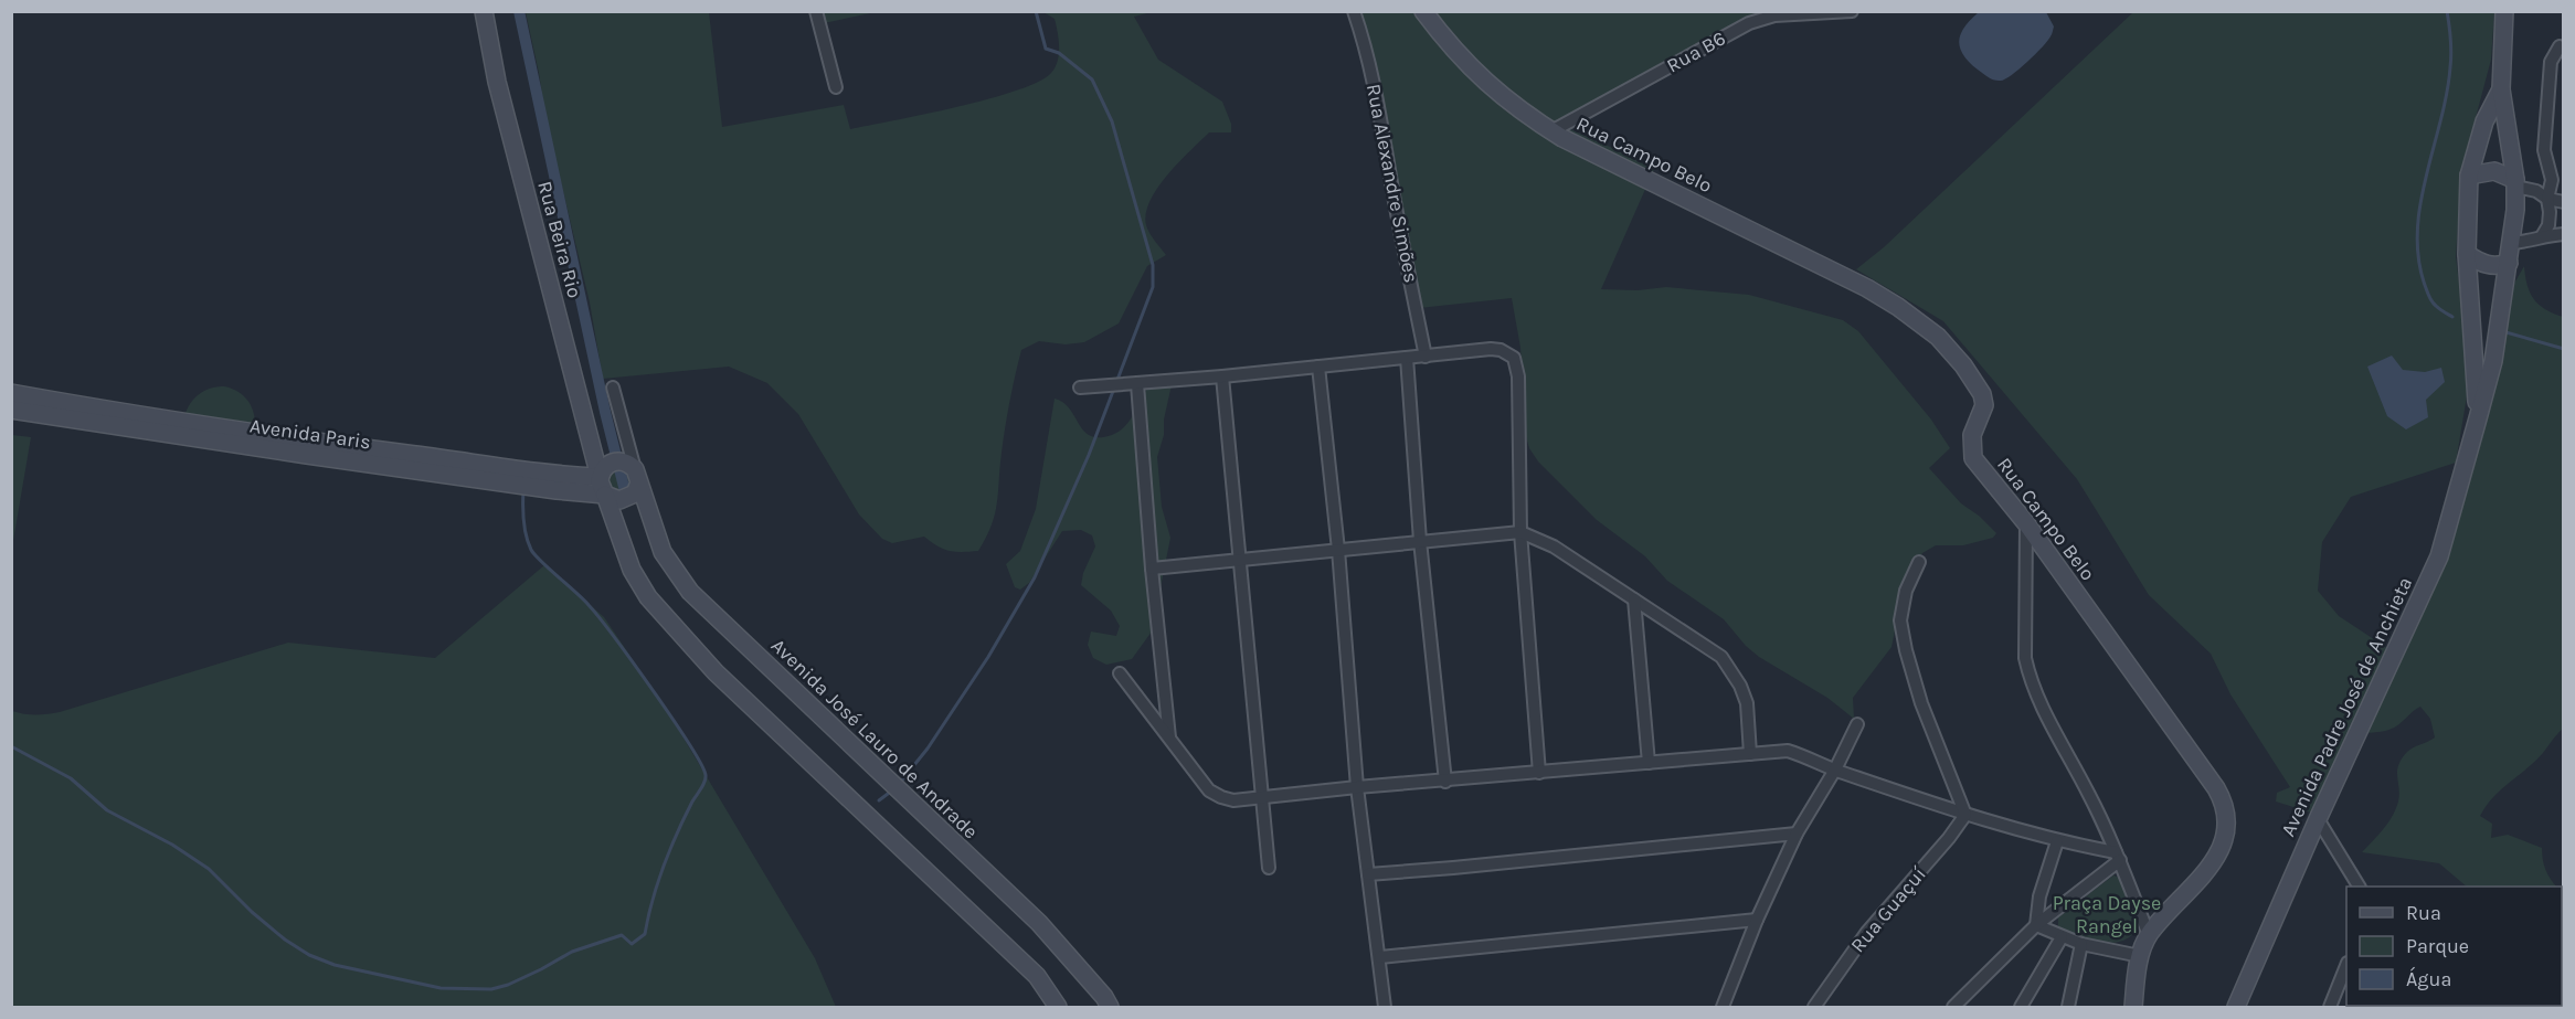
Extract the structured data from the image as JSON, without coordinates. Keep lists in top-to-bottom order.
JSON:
{
  "streets": {
    "street": [
      "Rua B6",
      "Rua Campo Belo",
      "Rua Alexandre Simões",
      "Rua Beira Rio",
      "Avenida Paris",
      "Avenida Padre José de Anchieta",
      "Avenida José Lauro de Andrade",
      "Rua Guaçuí"
    ]
  },
  "crossings": [
    ["Rua B6", "Rua Campo Belo"],
    ["Rua Beira Rio", "Avenida Paris"],
    ["Rua Beira Rio", "Avenida José Lauro de Andrade"],
    ["Avenida Paris", "Avenida José Lauro de Andrade"]
  ],
  "parks": ["Praça Dayse Rangel"],
  "legend": ["Rua", "Parque", "Água"]
}
